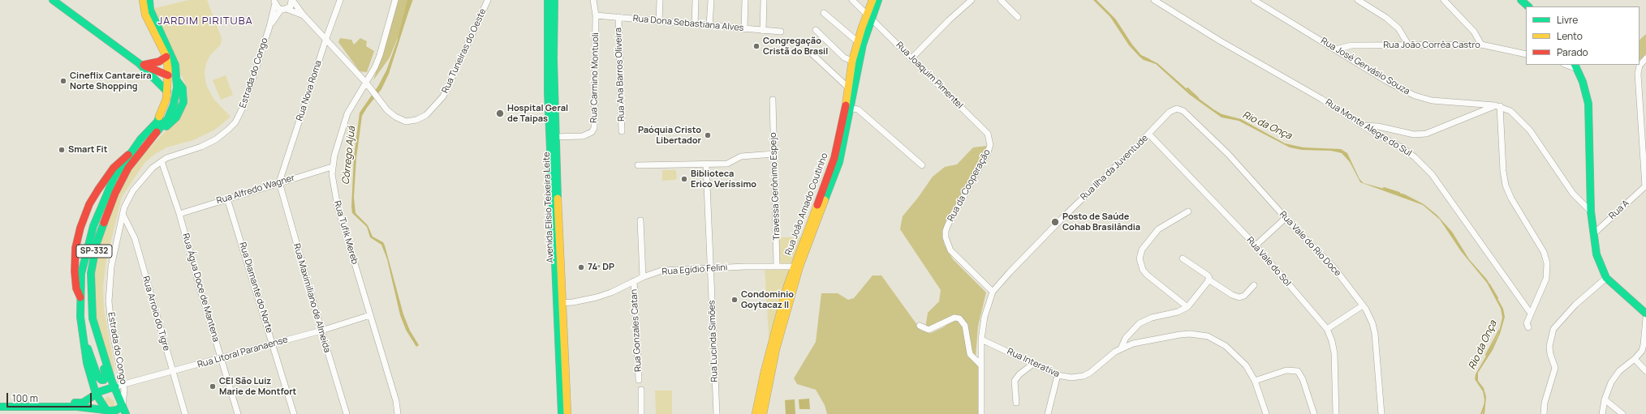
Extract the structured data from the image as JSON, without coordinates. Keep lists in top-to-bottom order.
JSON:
{
  "streets": {
    "main road": ["Rua João Amado Coutinho", "Avenida Elísio Teixeira Leite", "SP-332"],
    "street": [
      "Rua Dona Sebastiana Alves",
      "Rua João Corrêa Castro",
      "Rua Tuneiras do Oeste",
      "Rua José Gervásio Souza",
      "Estrada do Congo",
      "Rua Ana Barros Oliveira",
      "Rua Joaquim Pimentel",
      "Rua Carmino Montuoli",
      "Rua Nova Roma",
      "Rua Monte Alegre do Sul",
      "Rua Ilha da Juventude",
      "Rua da Cooperação",
      "Travessa Gerônimo Espejo",
      "Rua Alfredo Wagner",
      "Rua A",
      "Rua Tufik Mereb",
      "Rua Vale do Rio Doce",
      "Rua Vale do Sol",
      "Rua Egídio Felini",
      "Rua Água Doce de Mantena",
      "Rua Diamante do Norte",
      "Rua Maximiliano de Almeida",
      "Rua Arroio do Tigre",
      "Rua Gonzales Catan",
      "Rua Lucinda Simões",
      "Rua Litoral Paranaense",
      "Rua Interativa"
    ]
  },
  "crossings": [
    ["Rua Dona Sebastiana Alves", "Rua Ana Barros Oliveira"],
    ["Rua Dona Sebastiana Alves", "Rua Carmino Montuoli"],
    ["Rua João Corrêa Castro", "Rua José Gervásio Souza"],
    ["Rua Tuneiras do Oeste", "Rua Tufik Mereb"],
    ["Estrada do Congo", "SP-332"],
    ["Estrada do Congo", "Rua Água Doce de Mantena"],
    ["Estrada do Congo", "Rua Arroio do Tigre"],
    ["Estrada do Congo", "Rua Litoral Paranaense"],
    ["Rua Joaquim Pimentel", "Rua da Cooperação"],
    ["Rua Joaquim Pimentel", "Rua João Amado Coutinho"],
    ["Rua Carmino Montuoli", "Avenida Elísio Teixeira Leite"],
    ["Rua Nova Roma", "Rua Alfredo Wagner"],
    ["Rua Nova Roma", "Rua Maximiliano de Almeida"],
    ["Rua Ilha da Juventude", "Rua da Cooperação"],
    ["Rua Ilha da Juventude", "Rua Vale do Rio Doce"],
    ["Rua Ilha da Juventude", "Rua Vale do Sol"],
    ["Rua Ilha da Juventude", "Rua Interativa"],
    ["Travessa Gerônimo Espejo", "Rua Egídio Felini"],
    ["Rua Alfredo Wagner", "Rua Tufik Mereb"],
    ["Rua Alfredo Wagner", "Rua Água Doce de Mantena"],
    ["Rua Alfredo Wagner", "Rua Diamante do Norte"],
    ["Rua Alfredo Wagner", "Rua Maximiliano de Almeida"],
    ["Rua João Amado Coutinho", "Rua Egídio Felini"],
    ["Avenida Elísio Teixeira Leite", "Rua Egídio Felini"],
    ["Rua Tufik Mereb", "Rua Litoral Paranaense"],
    ["SP-332", "Rua Litoral Paranaense"],
    ["Rua Egídio Felini", "Rua Gonzales Catan"],
    ["Rua Egídio Felini", "Rua Lucinda Simões"],
    ["Rua Água Doce de Mantena", "Rua Litoral Paranaense"],
    ["Rua Diamante do Norte", "Rua Litoral Paranaense"],
    ["Rua Maximiliano de Almeida", "Rua Litoral Paranaense"],
    ["Rua Arroio do Tigre", "Rua Litoral Paranaense"]
  ],
  "districts": ["JARDIM PIRITUBA"],
  "water": ["Rio da Onça", "Córrego Ajuá"],
  "places": [
    "Congregação Cristã do Brasil",
    "Cineflix Cantareira Norte Shopping",
    "Hospital Geral de Taipas",
    "Paóquia Cristo Libertador",
    "Smart Fit",
    "Biblioteca Erico Veríssimo",
    "Posto de Saúde Cohab Brasilândia",
    "74º DP",
    "Condominio Goytacaz II",
    "CEI São Luiz Marie de Montfort"
  ],
  "legend": ["Livre", "Lento", "Parado"],
  "scale_bar": "100 m"
}
